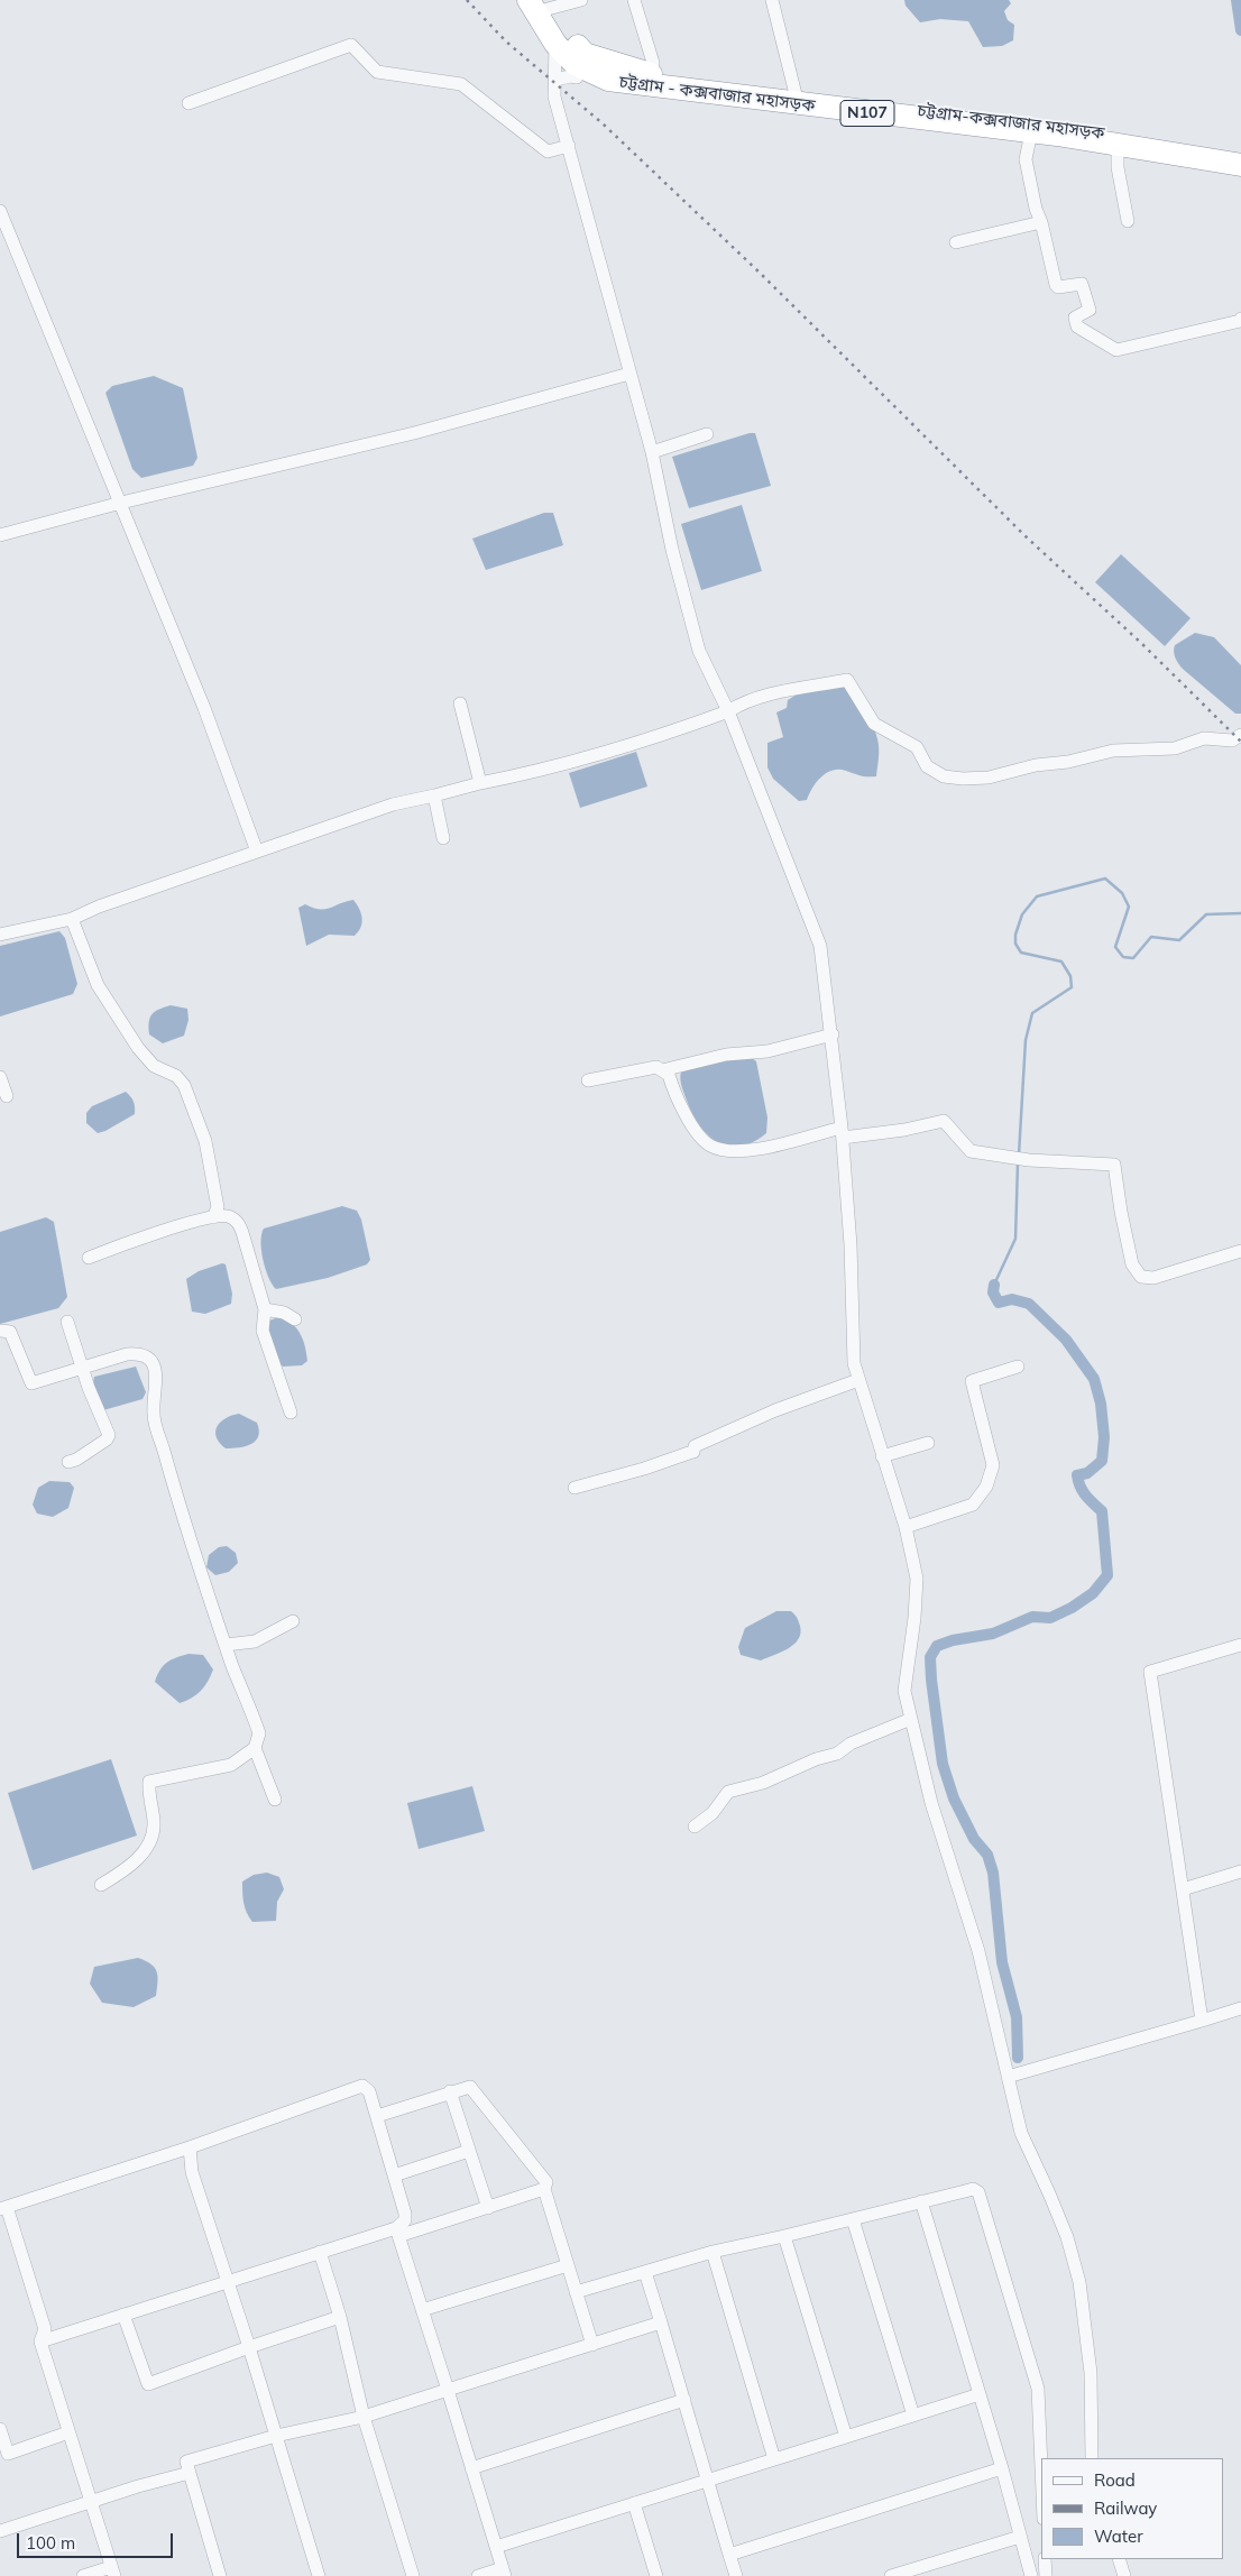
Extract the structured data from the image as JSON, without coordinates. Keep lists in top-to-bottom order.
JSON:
{
  "streets": {
    "highway": ["চট্টগ্রাম - কক্সবাজার মহাসড়ক", "N107", "চট্টগ্রাম-কক্সবাজার মহাসড়ক"]
  },
  "crossings": [
    ["চট্টগ্রাম - কক্সবাজার মহাসড়ক", "চট্টগ্রাম-কক্সবাজার মহাসড়ক"]
  ],
  "legend": ["Road", "Railway", "Water"],
  "scale_bar": "100 m"
}
